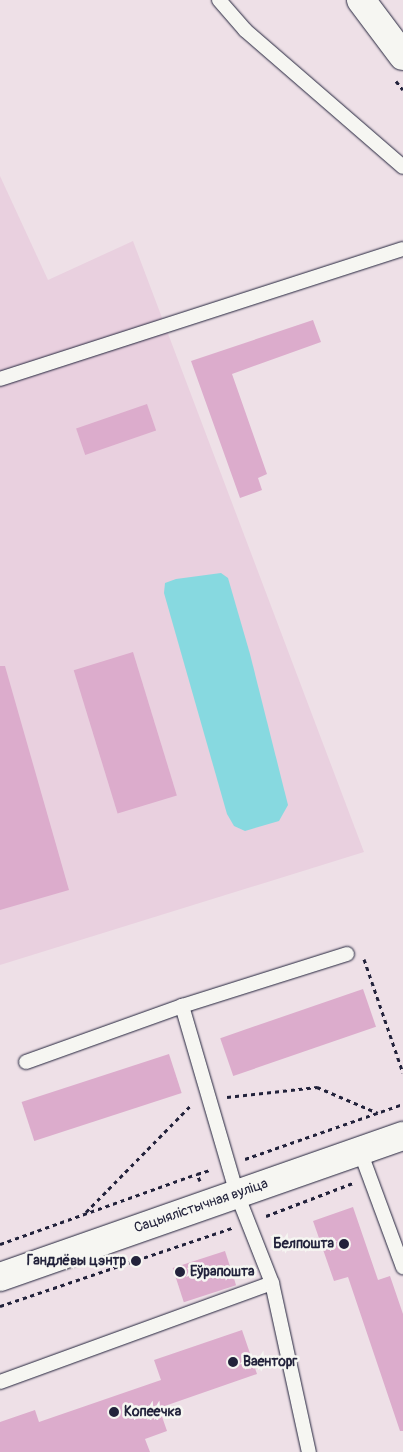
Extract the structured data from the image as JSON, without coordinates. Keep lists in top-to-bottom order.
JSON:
{
  "streets": {
    "main road": ["Сацыялістычная вуліца"]
  },
  "places": [
    "Белпошта",
    "Гандлёвы цэнтр",
    "Еўрапошта",
    "Ваенторг",
    "Копеечка"
  ]
}
